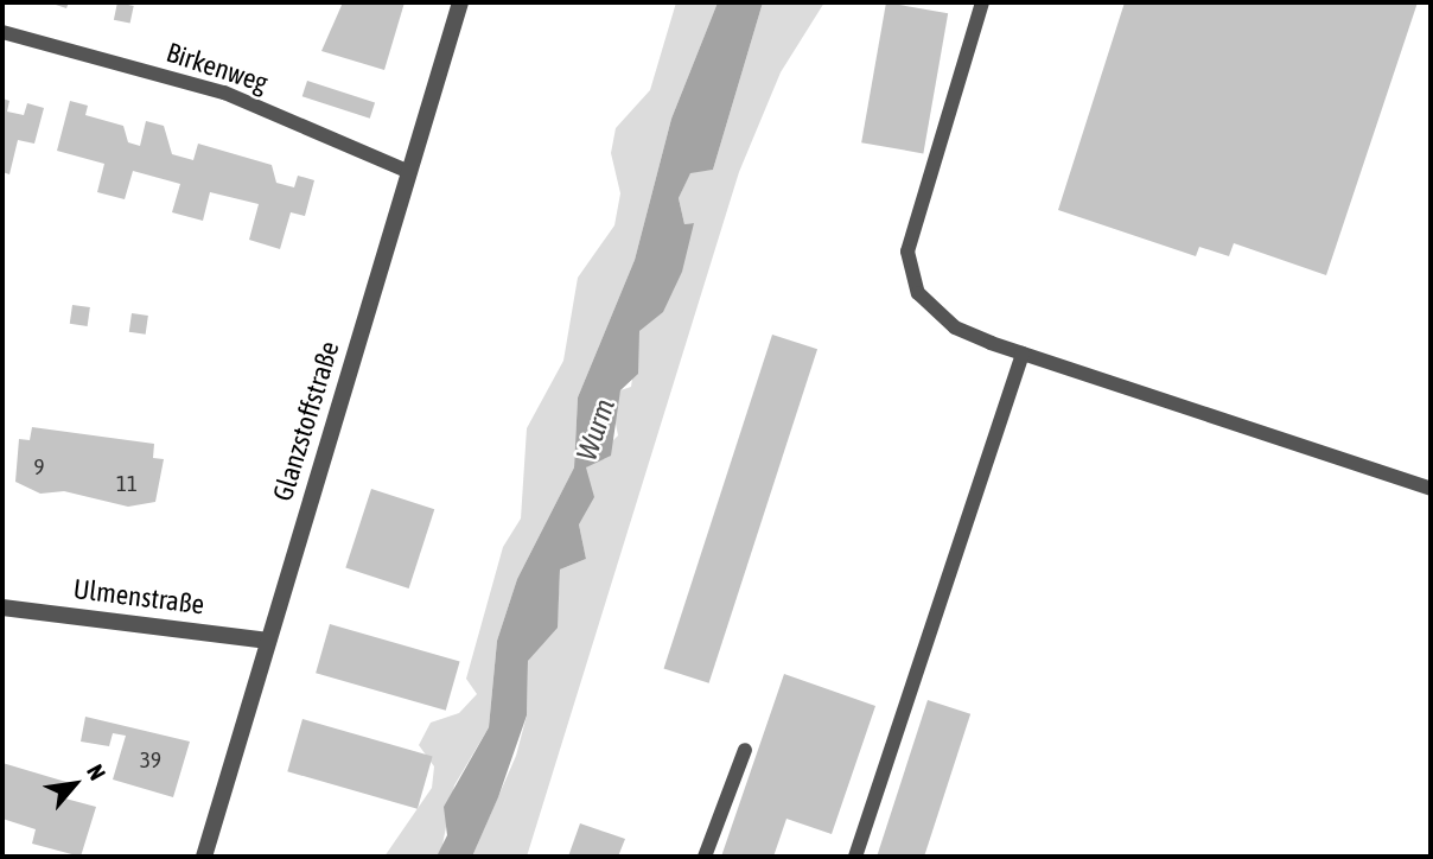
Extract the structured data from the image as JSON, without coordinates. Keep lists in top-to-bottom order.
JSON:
{
  "streets": {
    "street": ["Glanzstoffstraße", "Ulmenstraße"],
    "lane": ["Birkenweg"]
  },
  "crossings": [
    ["Birkenweg", "Glanzstoffstraße"],
    ["Glanzstoffstraße", "Ulmenstraße"]
  ],
  "water": ["Wurm"],
  "house_numbers": ["9", "11", "39"],
  "north": "top right"
}
